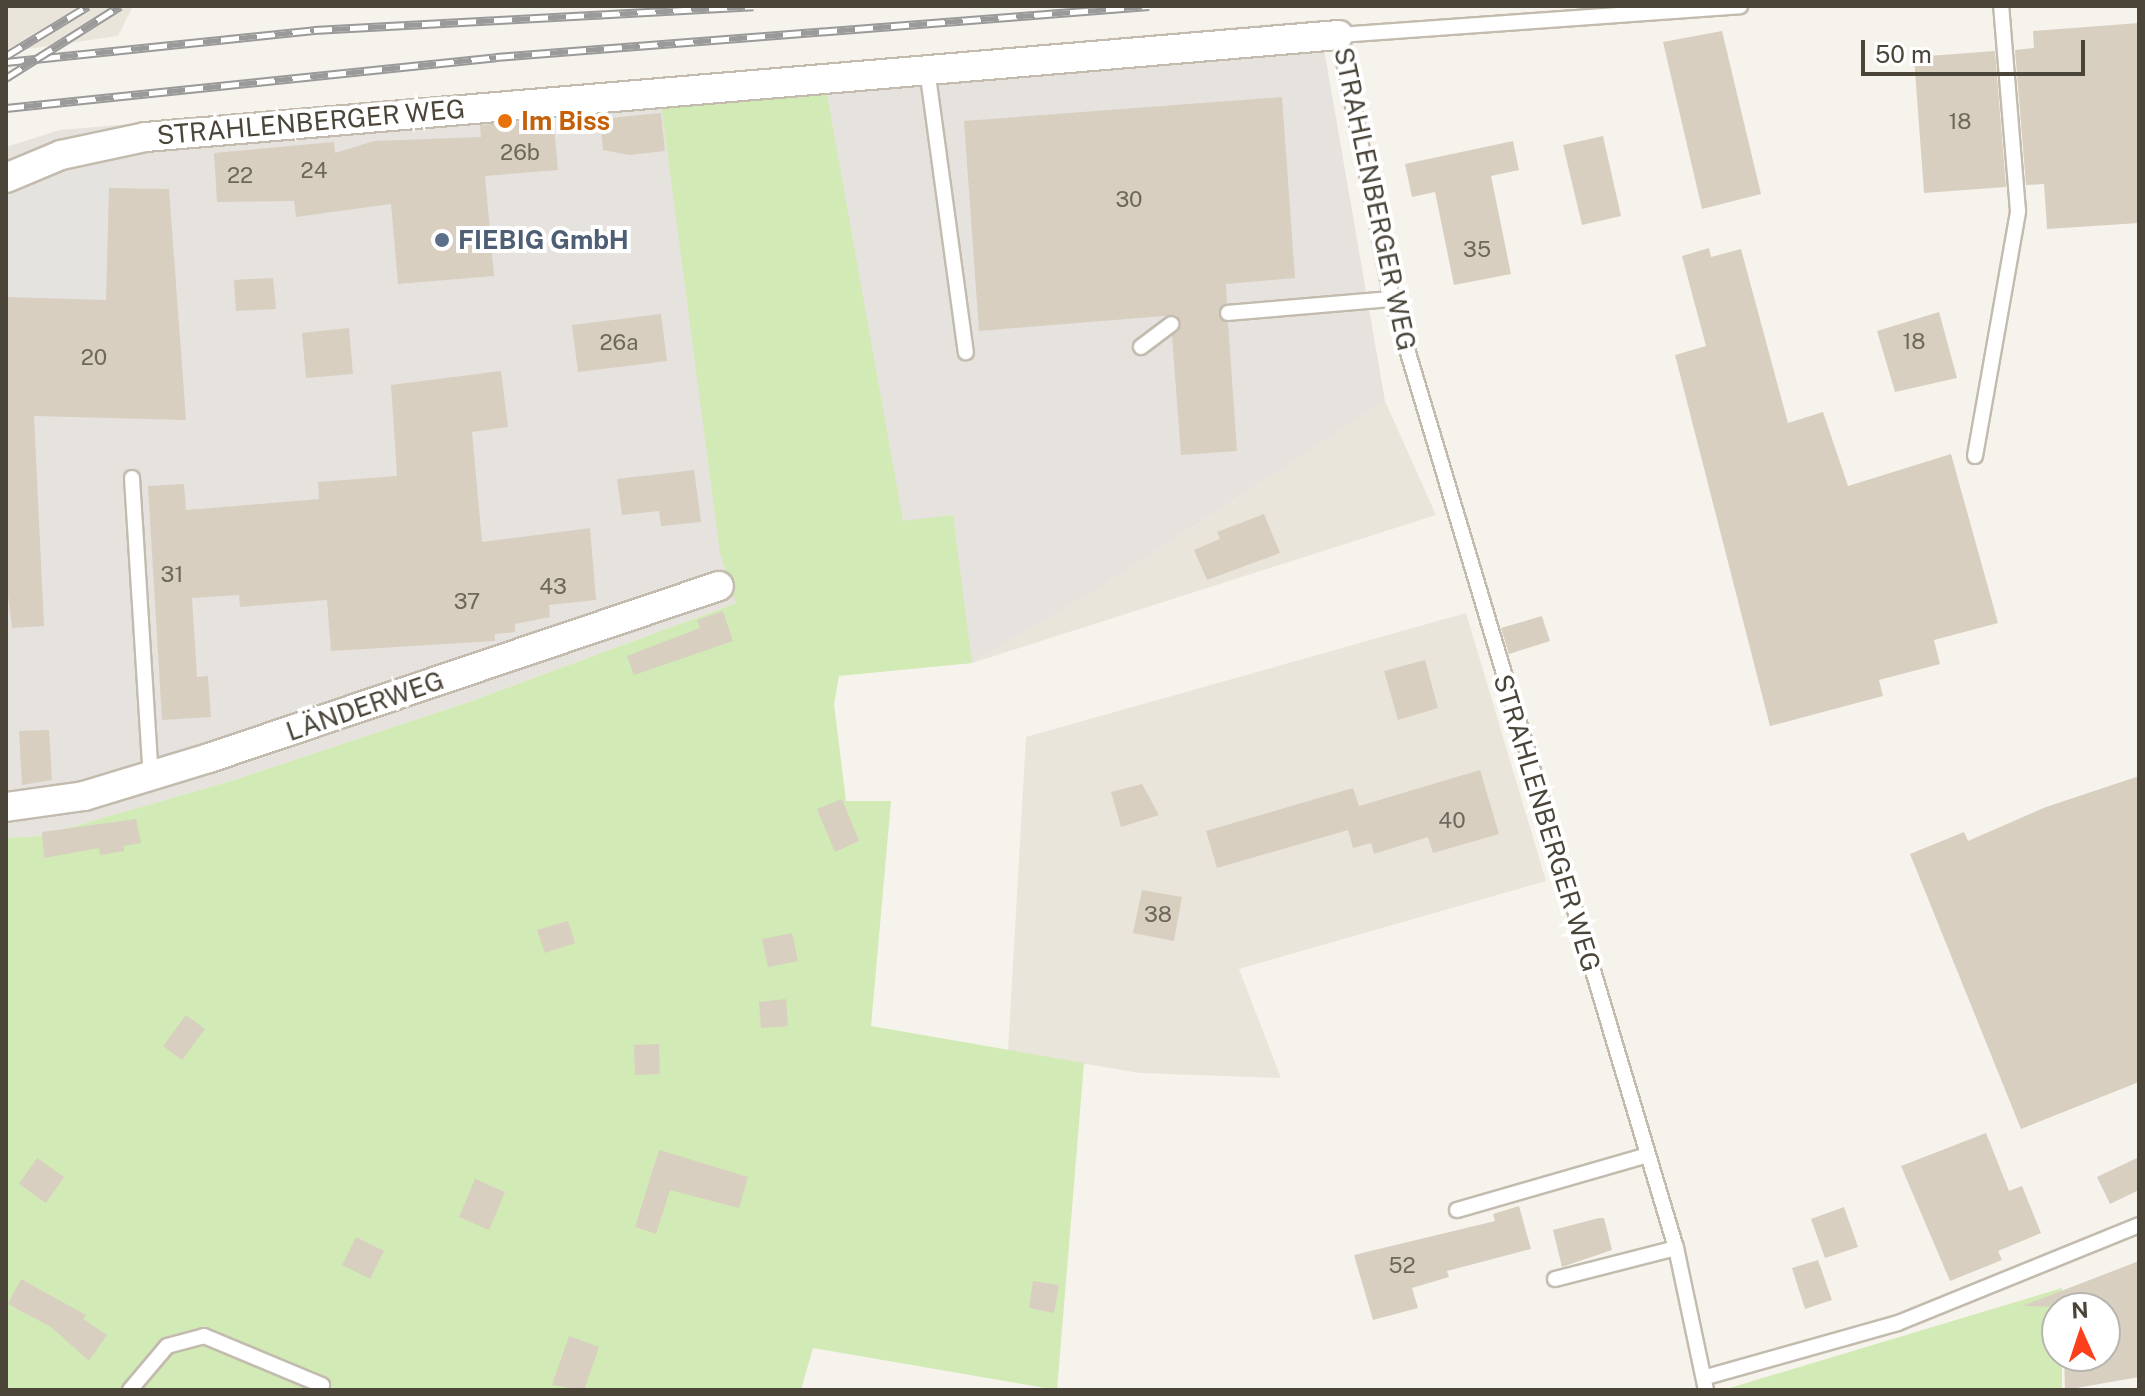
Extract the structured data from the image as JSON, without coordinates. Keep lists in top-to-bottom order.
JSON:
{
  "streets": {
    "street": ["STRAHLENBERGER WEG", "LÄNDERWEG"]
  },
  "places": ["Im Biss", "FIEBIG GmbH"],
  "house_numbers": [
    "18",
    "26b",
    "24",
    "22",
    "30",
    "35",
    "18",
    "26a",
    "20",
    "31",
    "43",
    "37",
    "40",
    "38",
    "52"
  ],
  "scale_bar": "50 m",
  "north": "top"
}
